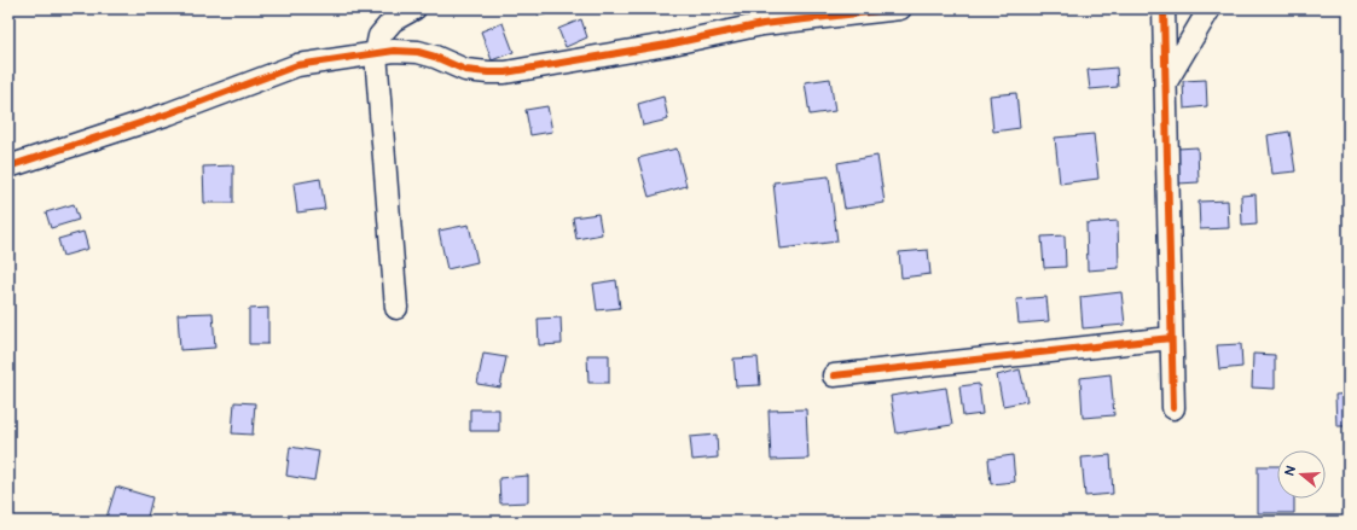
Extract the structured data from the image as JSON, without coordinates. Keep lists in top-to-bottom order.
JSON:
{
  "north": "left"
}
